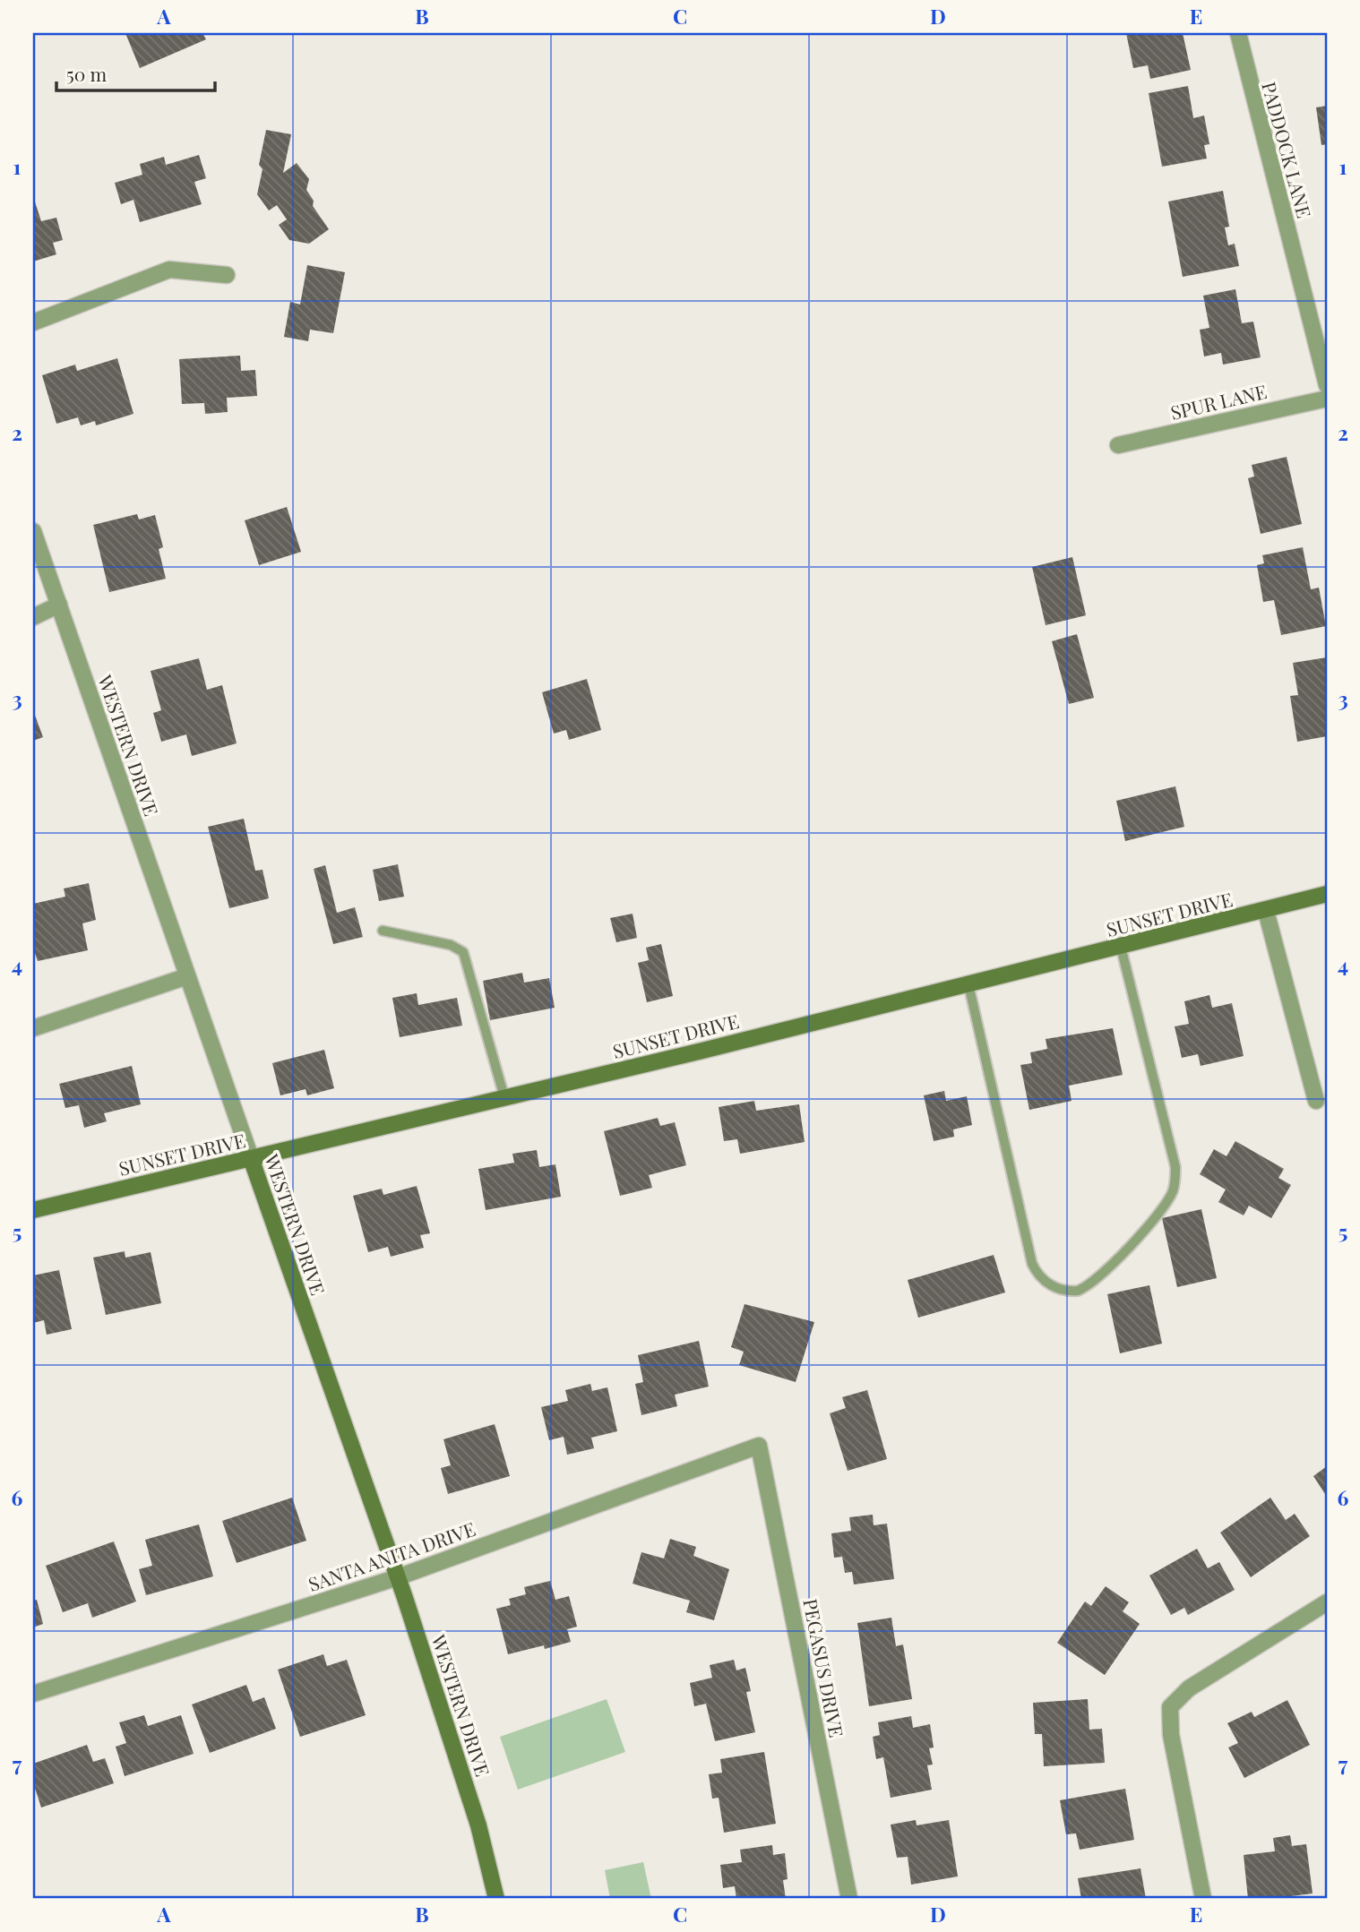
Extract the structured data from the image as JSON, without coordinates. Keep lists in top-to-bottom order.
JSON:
{
  "streets": {
    "main road": ["WESTERN DRIVE", "SUNSET DRIVE"],
    "street": [
      "PADDOCK LANE",
      "SPUR LANE",
      "SANTA ANITA DRIVE",
      "PEGASUS DRIVE"
    ]
  },
  "crossings": [
    ["WESTERN DRIVE", "SUNSET DRIVE"],
    ["WESTERN DRIVE", "SANTA ANITA DRIVE"],
    ["SANTA ANITA DRIVE", "PEGASUS DRIVE"]
  ],
  "scale_bar": "50 m",
  "grid": {
    "columns": [
      "A",
      "B",
      "C",
      "D",
      "E"
    ],
    "rows": [
      "1",
      "2",
      "3",
      "4",
      "5",
      "6",
      "7"
    ]
  }
}
